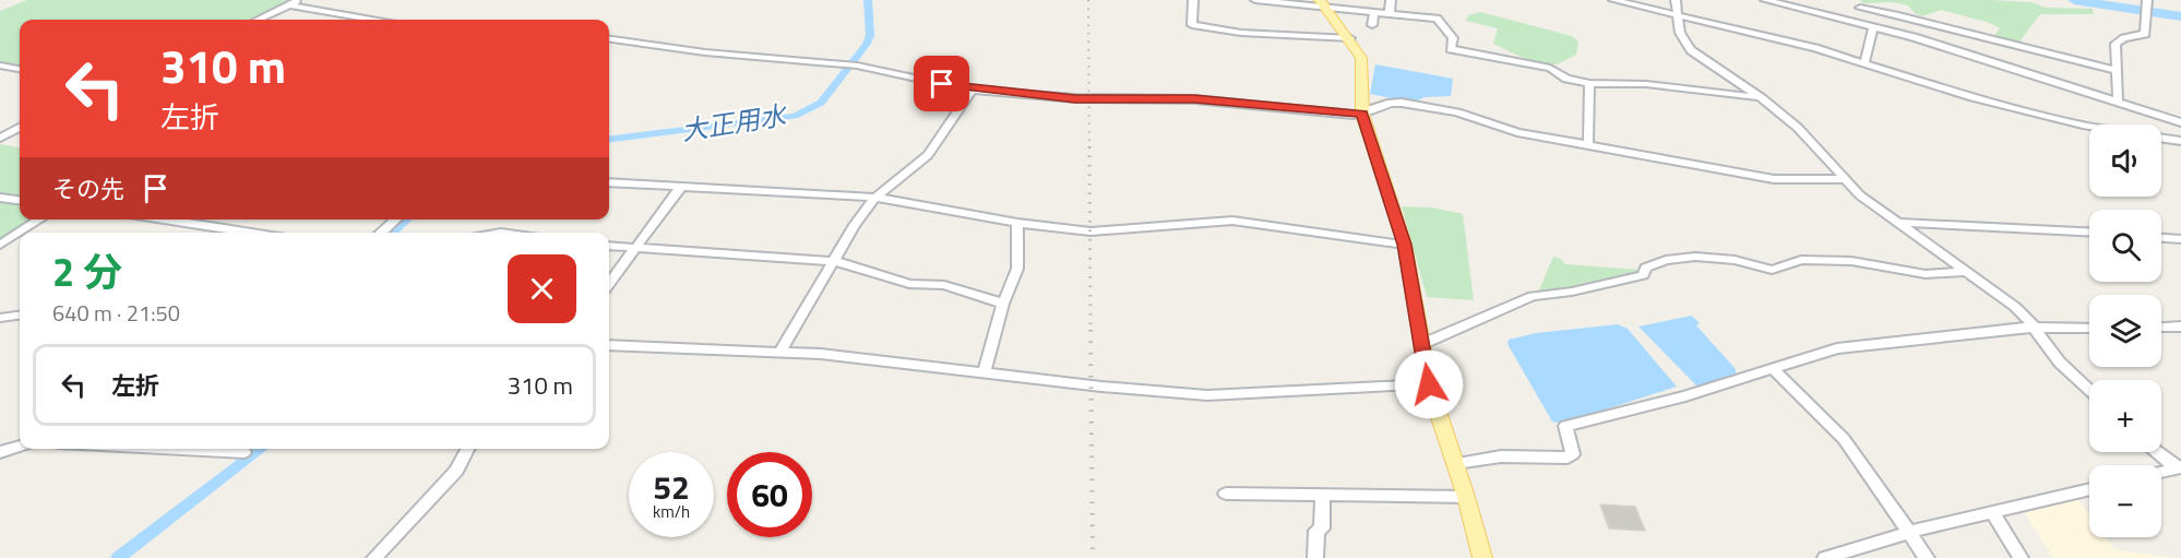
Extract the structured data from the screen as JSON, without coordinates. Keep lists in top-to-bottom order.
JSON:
{
  "water": ["大正用水"],
  "page": {
    "turn": ["310 m", "左折"],
    "map_buttons": ["+", "−"],
    "then": "その先",
    "heading": ["2 分", "640 m · 21:50"],
    "list": [
      {
        "name": "左折",
        "value": "310 m"
      }
    ],
    "speed": "52 km/h",
    "limit": "60"
  }
}
